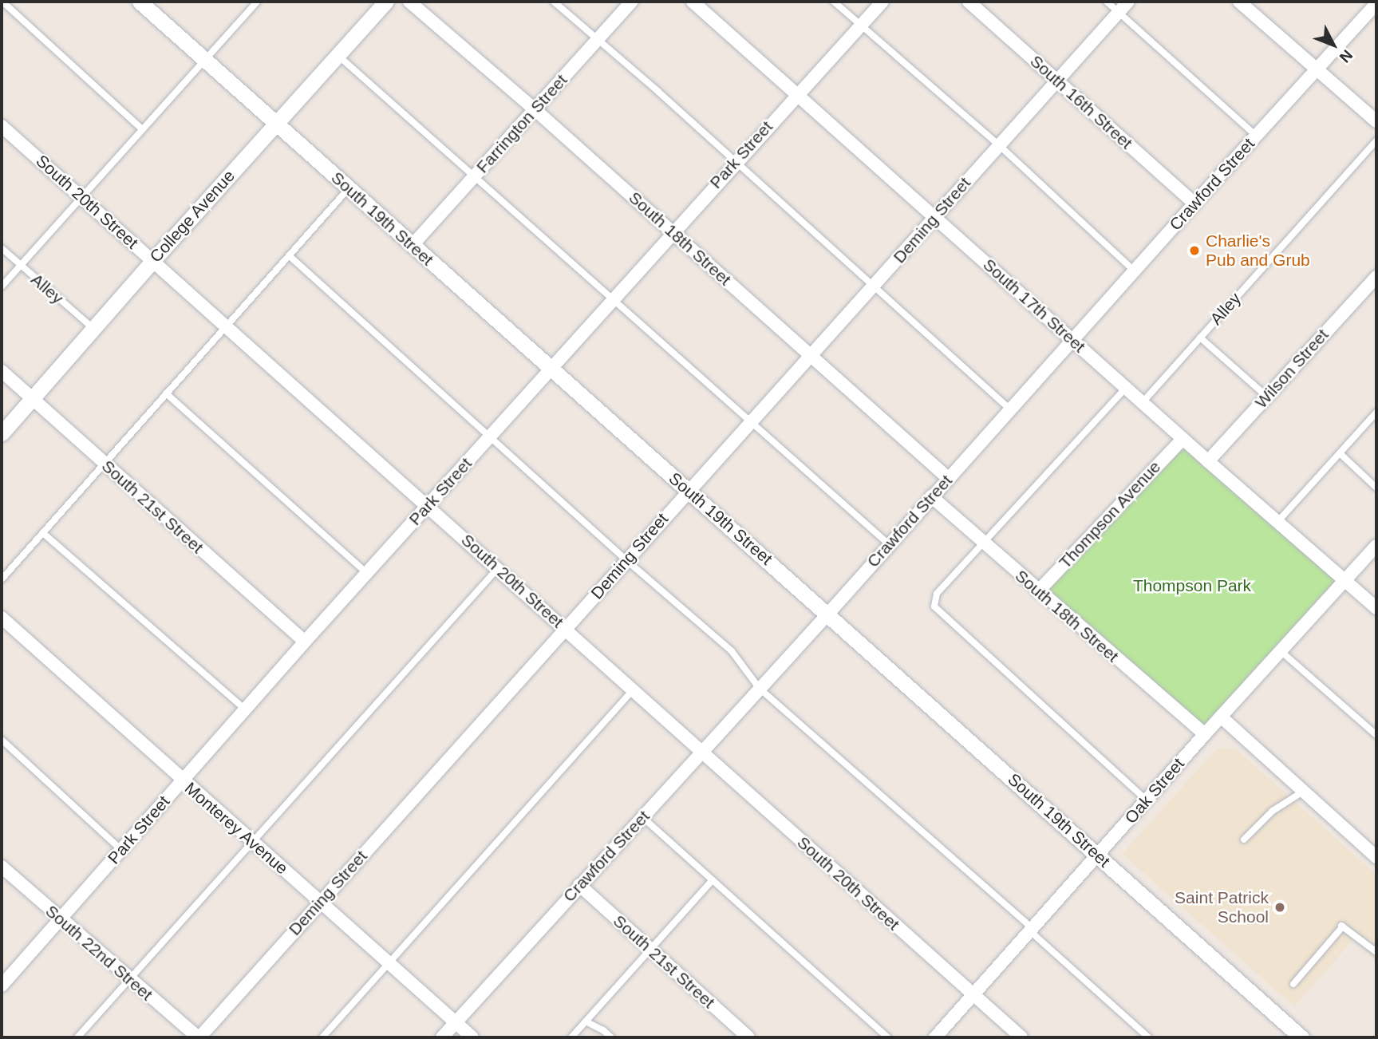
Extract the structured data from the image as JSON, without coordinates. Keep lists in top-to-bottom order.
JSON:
{
  "streets": {
    "street": [
      "South 16th Street",
      "Farrington Street",
      "Park Street",
      "Crawford Street",
      "South 20th Street",
      "College Avenue",
      "South 19th Street",
      "Deming Street",
      "South 18th Street",
      "South 17th Street",
      "Wilson Street",
      "South 21st Street",
      "Thompson Avenue",
      "Oak Street",
      "Monterey Avenue",
      "South 22nd Street"
    ],
    "lane": ["Alley"]
  },
  "crossings": [
    ["South 16th Street", "Crawford Street"],
    ["South 16th Street", "Deming Street"],
    ["Farrington Street", "South 19th Street"],
    ["Farrington Street", "South 18th Street"],
    ["Park Street", "South 20th Street"],
    ["Park Street", "South 19th Street"],
    ["Park Street", "South 18th Street"],
    ["Park Street", "South 17th Street"],
    ["Park Street", "South 21st Street"],
    ["Park Street", "Monterey Avenue"],
    ["Park Street", "South 22nd Street"],
    ["Crawford Street", "South 20th Street"],
    ["Crawford Street", "South 19th Street"],
    ["Crawford Street", "South 18th Street"],
    ["Crawford Street", "South 17th Street"],
    ["Crawford Street", "South 21st Street"],
    ["Crawford Street", "Monterey Avenue"],
    ["South 20th Street", "College Avenue"],
    ["South 20th Street", "Deming Street"],
    ["South 20th Street", "Oak Street"],
    ["College Avenue", "South 19th Street"],
    ["College Avenue", "Alley"],
    ["College Avenue", "South 21st Street"],
    ["South 19th Street", "Deming Street"],
    ["South 19th Street", "Oak Street"],
    ["Deming Street", "South 18th Street"],
    ["Deming Street", "South 17th Street"],
    ["Deming Street", "Monterey Avenue"],
    ["Deming Street", "South 22nd Street"],
    ["South 18th Street", "Thompson Avenue"],
    ["South 18th Street", "Oak Street"],
    ["Alley", "South 17th Street"],
    ["South 17th Street", "Wilson Street"],
    ["South 17th Street", "Thompson Avenue"],
    ["South 17th Street", "Oak Street"]
  ],
  "parks": ["Thompson Park"],
  "places": ["Charlie's Pub and Grub", "Saint Patrick School"],
  "north": "bottom right"
}
